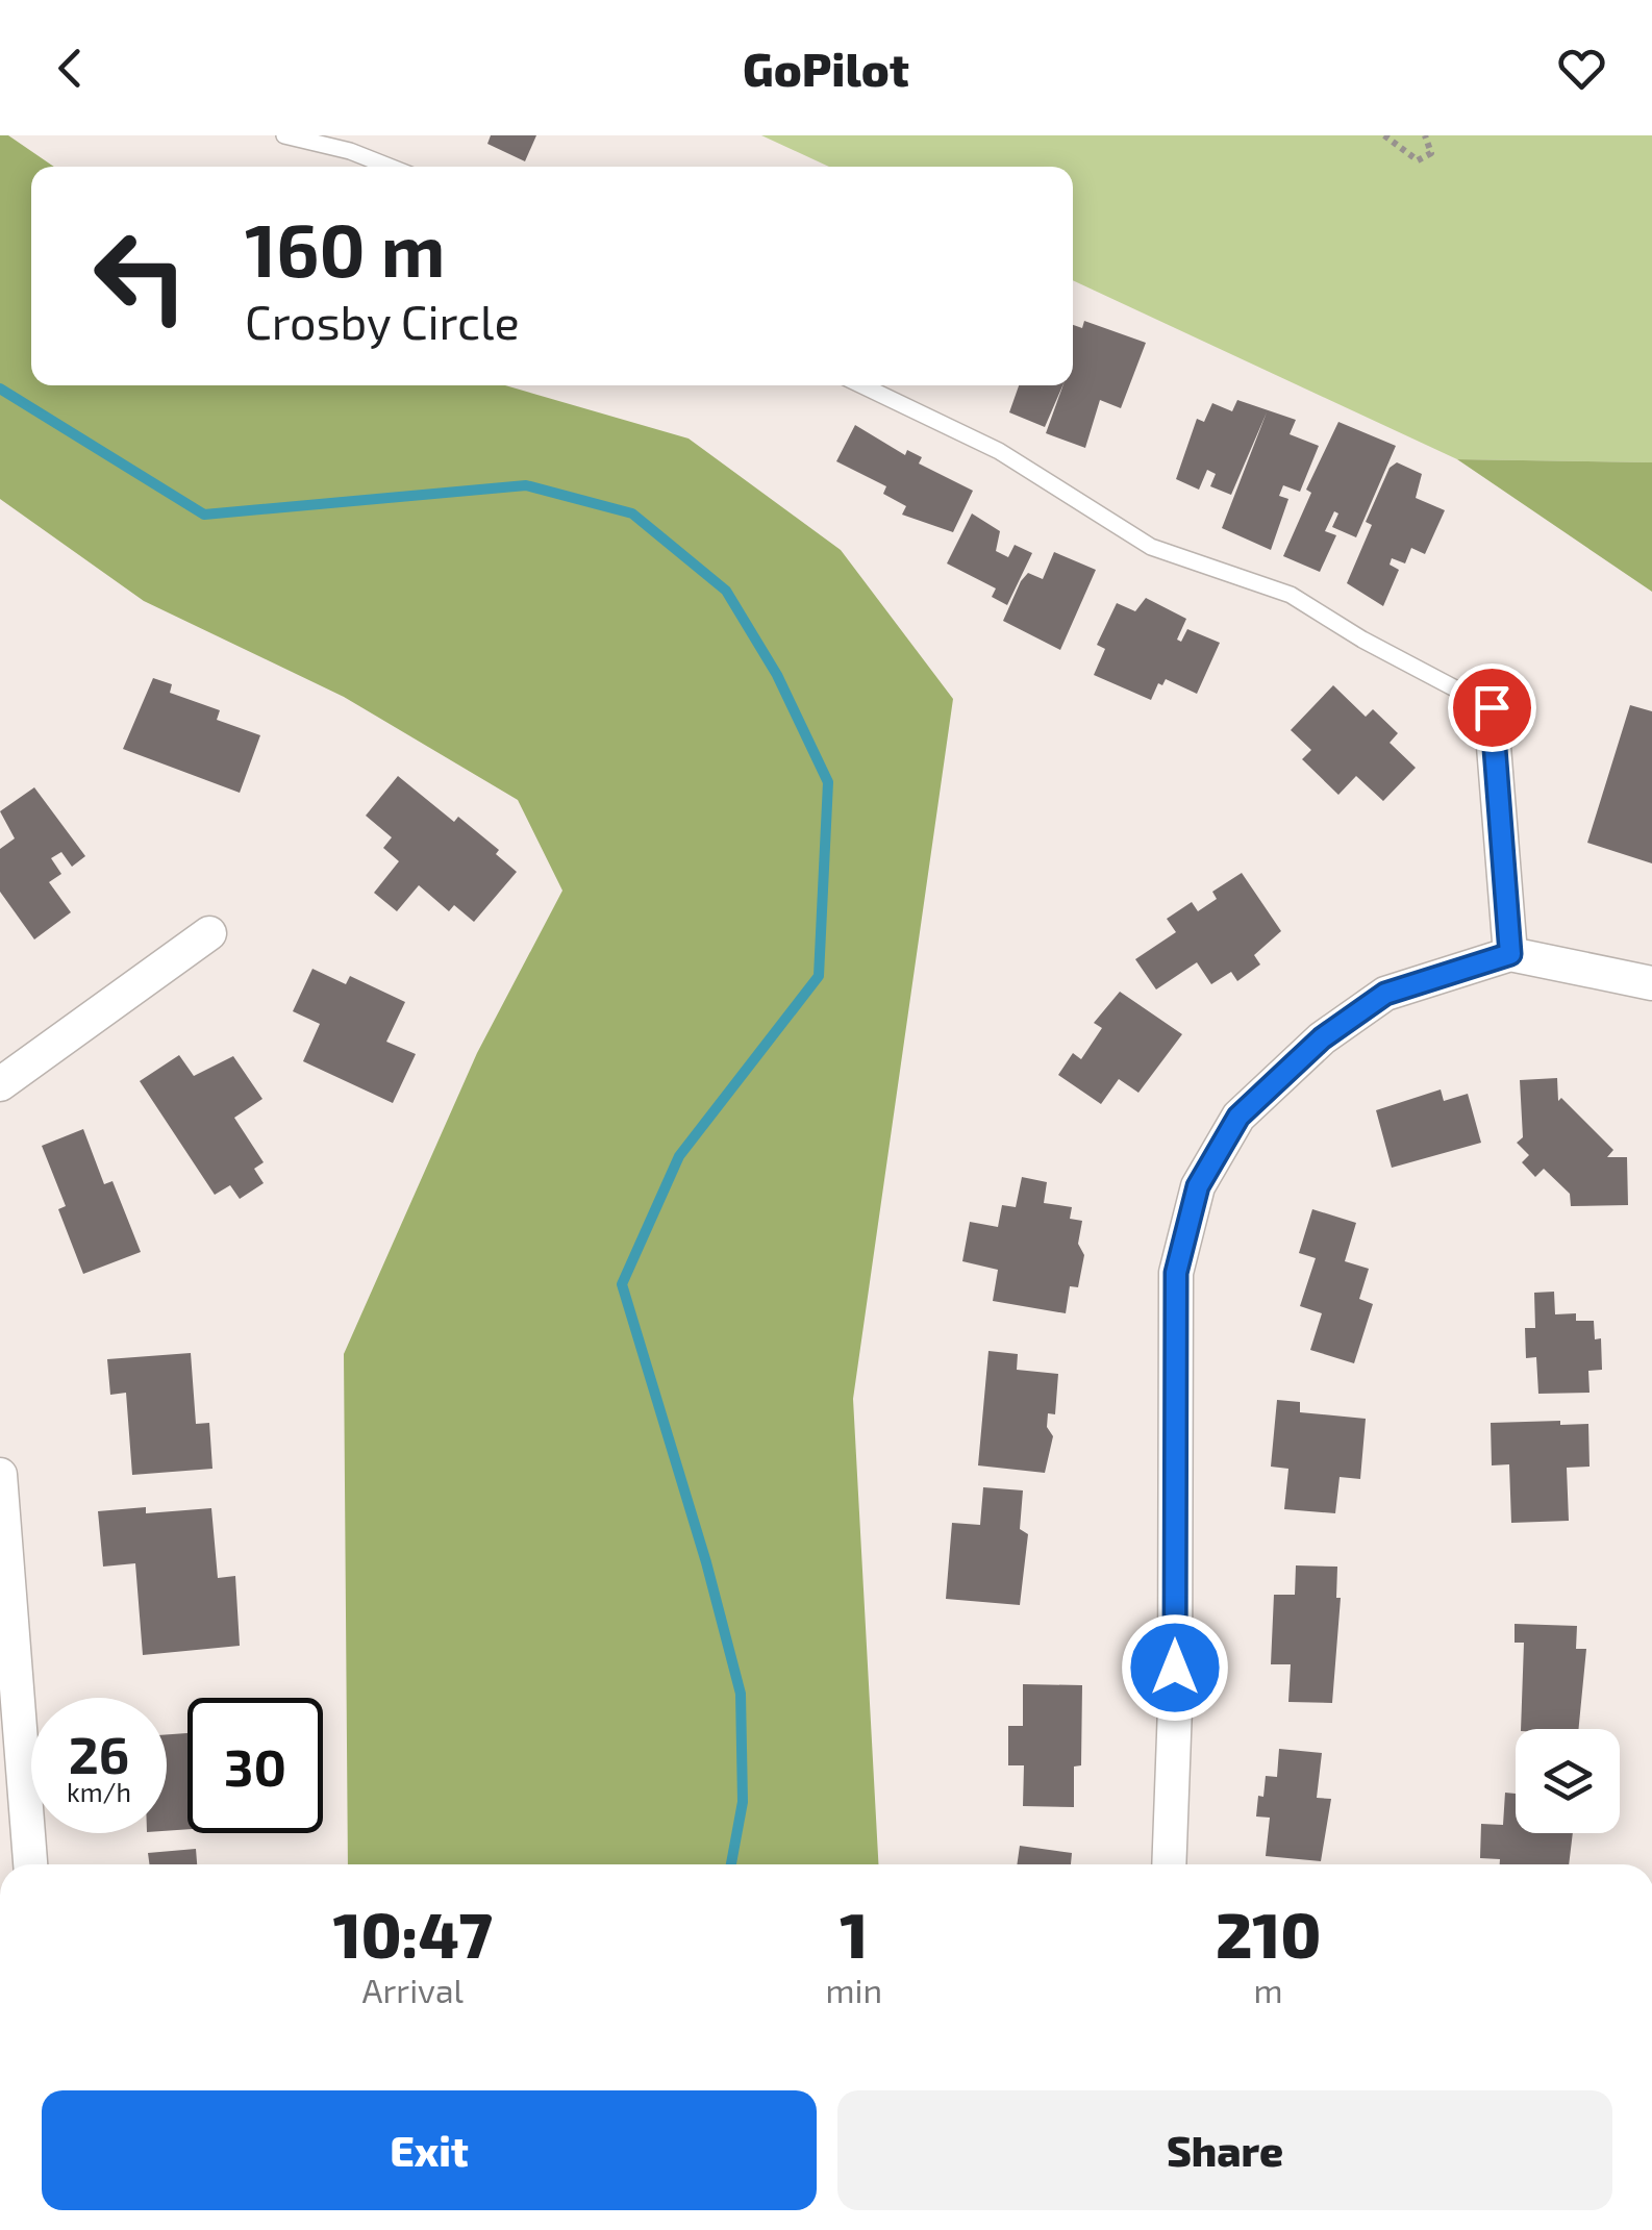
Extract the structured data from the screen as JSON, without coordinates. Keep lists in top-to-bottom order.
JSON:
{
  "page": {
    "header": "GoPilot",
    "turn": ["160 m", "Crosby Circle"],
    "speed": "26 km/h",
    "limit": "30",
    "eta": [
      "10:47",
      "Arrival",
      "1",
      "min",
      "210",
      "m"
    ],
    "buttons": ["Exit", "Share"]
  }
}
